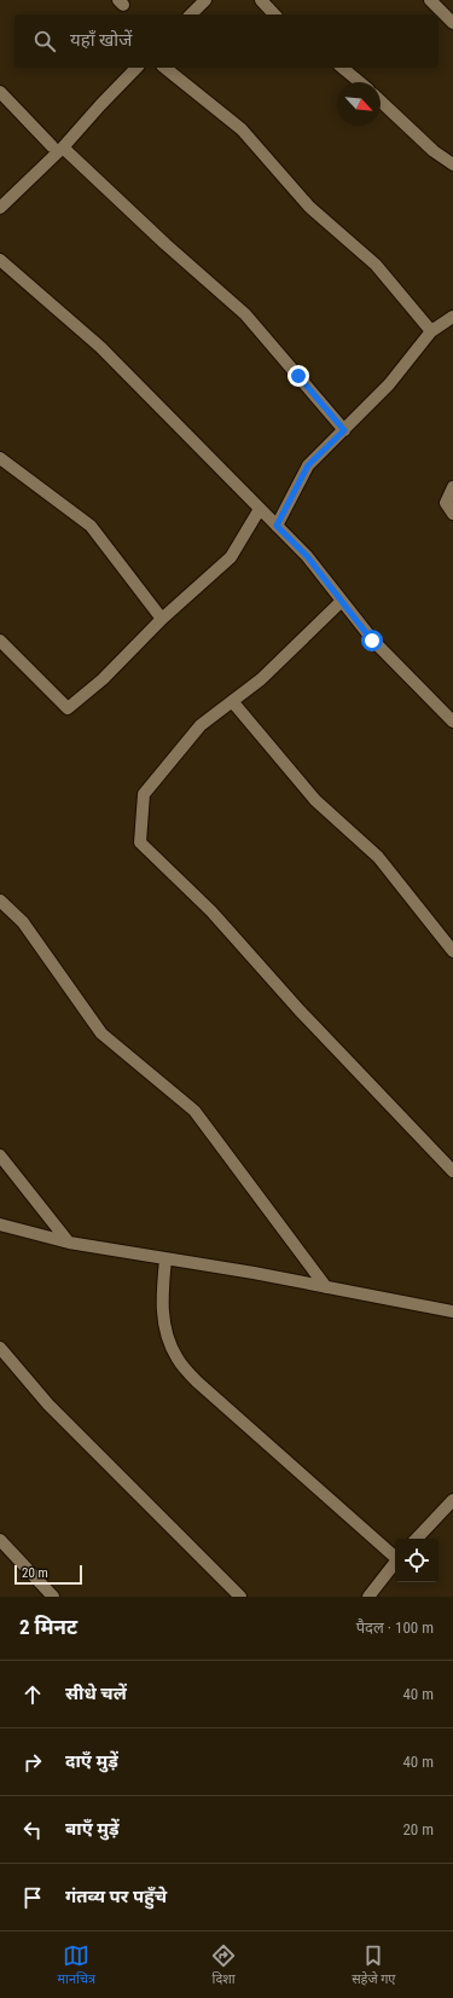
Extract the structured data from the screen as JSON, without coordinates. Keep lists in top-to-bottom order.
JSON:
{
  "scale_bar": "20 m",
  "north": "bottom right",
  "page": {
    "search": "यहाँ खोजें",
    "scale": "20 m",
    "heading": ["2 मिनट", "पैदल · 100 m"],
    "list": [
      ["सीधे चलें", "40 m"],
      ["दाएँ मुड़ें", "40 m"],
      ["बाएँ मुड़ें", "20 m"],
      "गंतव्य पर पहुँचे"
    ],
    "nav": ["मानचित्र", "दिशा", "सहेजे गए"]
  }
}
